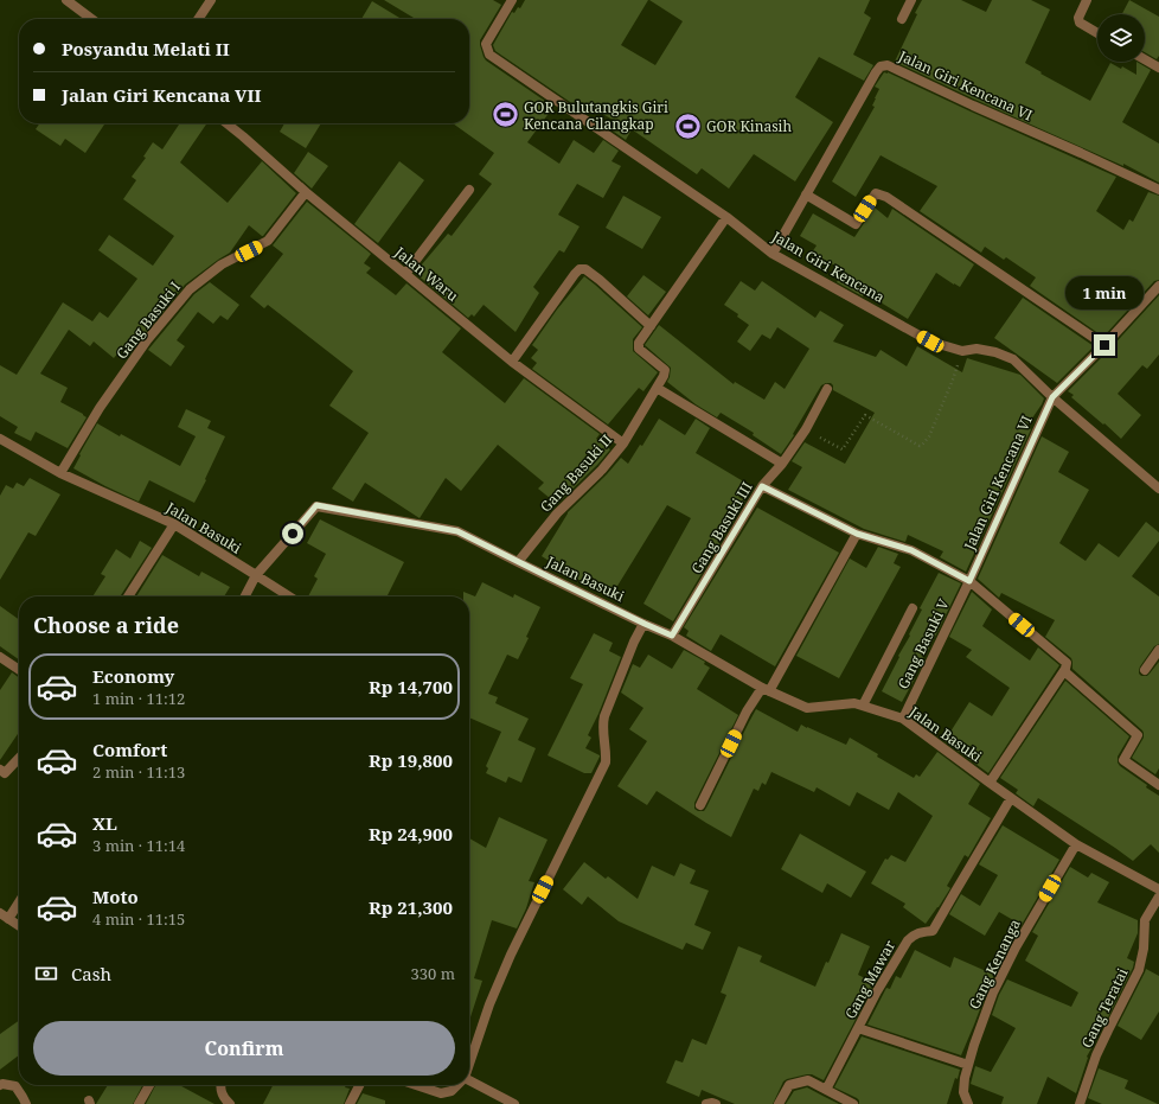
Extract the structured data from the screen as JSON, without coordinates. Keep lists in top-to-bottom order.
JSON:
{
  "streets": {
    "street": [
      "Jalan Giri Kencana VI",
      "Jalan Giri Kencana",
      "Jalan Waru",
      "Gang Basuki I",
      "Gang Basuki II",
      "Jalan Basuki",
      "Gang Basuki III",
      "Gang Basuki V",
      "Gang Kenanga",
      "Gang Mawar",
      "Gang Teratai"
    ]
  },
  "crossings": [
    ["Jalan Giri Kencana VI", "Jalan Giri Kencana"],
    ["Jalan Giri Kencana VI", "Gang Basuki V"],
    ["Jalan Waru", "Gang Basuki I"],
    ["Jalan Waru", "Gang Basuki II"],
    ["Gang Basuki I", "Jalan Basuki"],
    ["Gang Basuki II", "Jalan Basuki"],
    ["Jalan Basuki", "Gang Basuki III"],
    ["Jalan Basuki", "Gang Basuki V"],
    ["Jalan Basuki", "Gang Kenanga"],
    ["Jalan Basuki", "Gang Mawar"]
  ],
  "places": {
    "sports": ["GOR Bulutangkis Giri Kencana Cilangkap", "GOR Kinasih"]
  },
  "page": {
    "banner": ["Posyandu Melati II", "Jalan Giri Kencana VII"],
    "bubble": "1 min",
    "heading": "Choose a ride",
    "list": [
      {
        "name": "Economy",
        "note": "1 min · 11:12",
        "value": "Rp 14,700"
      },
      {
        "name": "Comfort",
        "note": "2 min · 11:13",
        "value": "Rp 19,800"
      },
      {
        "name": "XL",
        "note": "3 min · 11:14",
        "value": "Rp 24,900"
      },
      {
        "name": "Moto",
        "note": "4 min · 11:15",
        "value": "Rp 21,300"
      }
    ],
    "pay": ["Cash", "330 m"],
    "buttons": "Confirm"
  }
}
